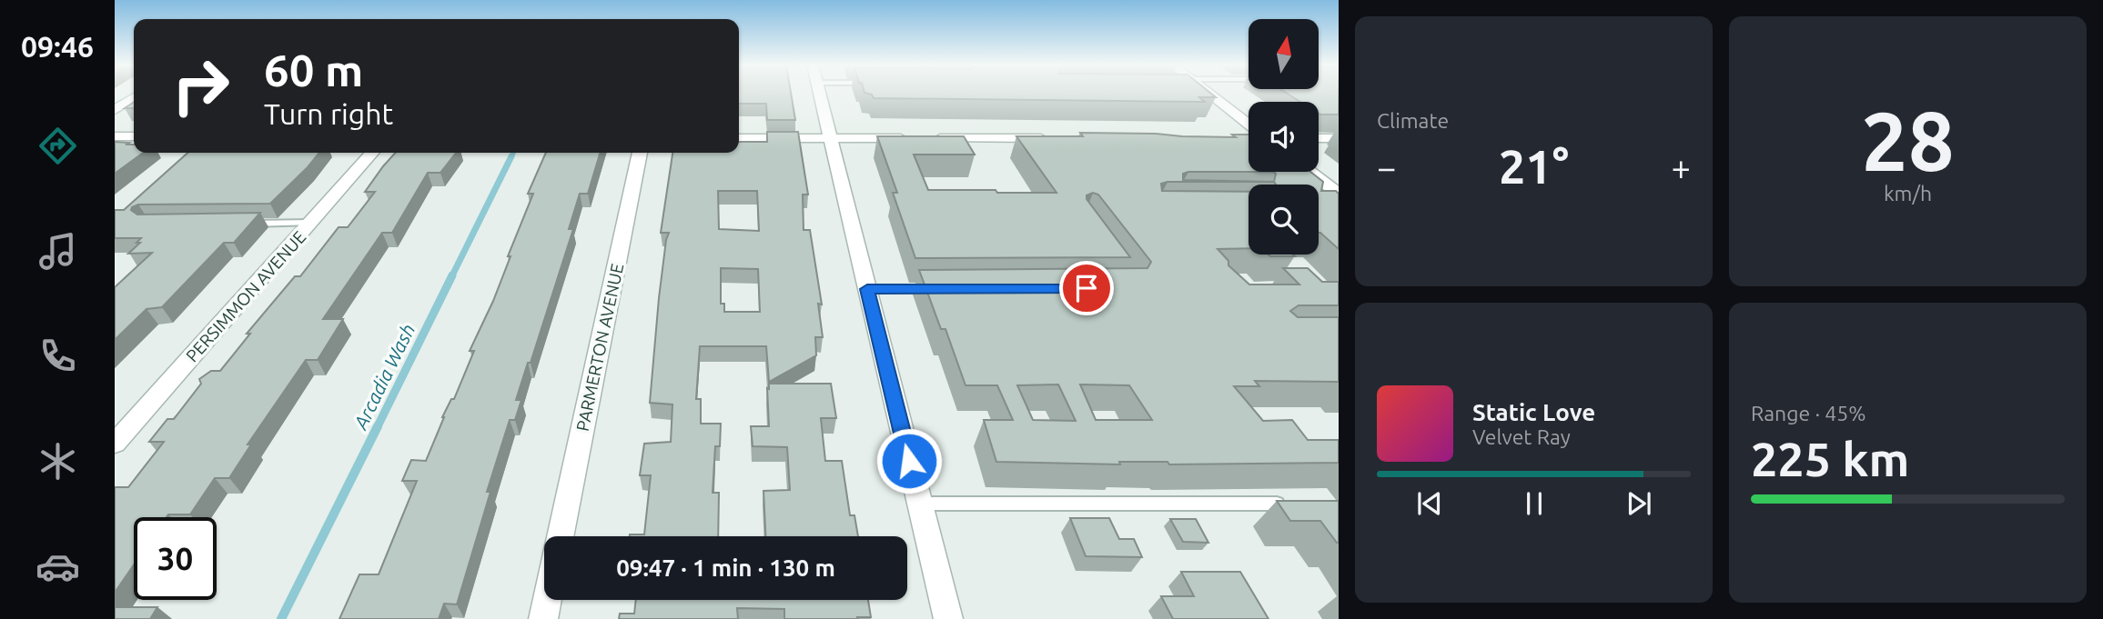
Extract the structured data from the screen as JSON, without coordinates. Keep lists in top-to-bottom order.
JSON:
{
  "streets": {
    "street": ["PERSIMMON AVENUE", "PARMERTON AVENUE"]
  },
  "water": ["Arcadia Wash"],
  "north": "top",
  "page": {
    "tabs": "09:46",
    "tile": [
      "Climate",
      ["28", "km/h"],
      ["Range · 45%", "225 km"]
    ],
    "turn": ["60 m", "Turn right"],
    "heat": ["−", "21°", "+"],
    "song": ["Static Love", "Velvet Ray"],
    "limit": "30",
    "trip": "09:47 · 1 min · 130 m"
  }
}
